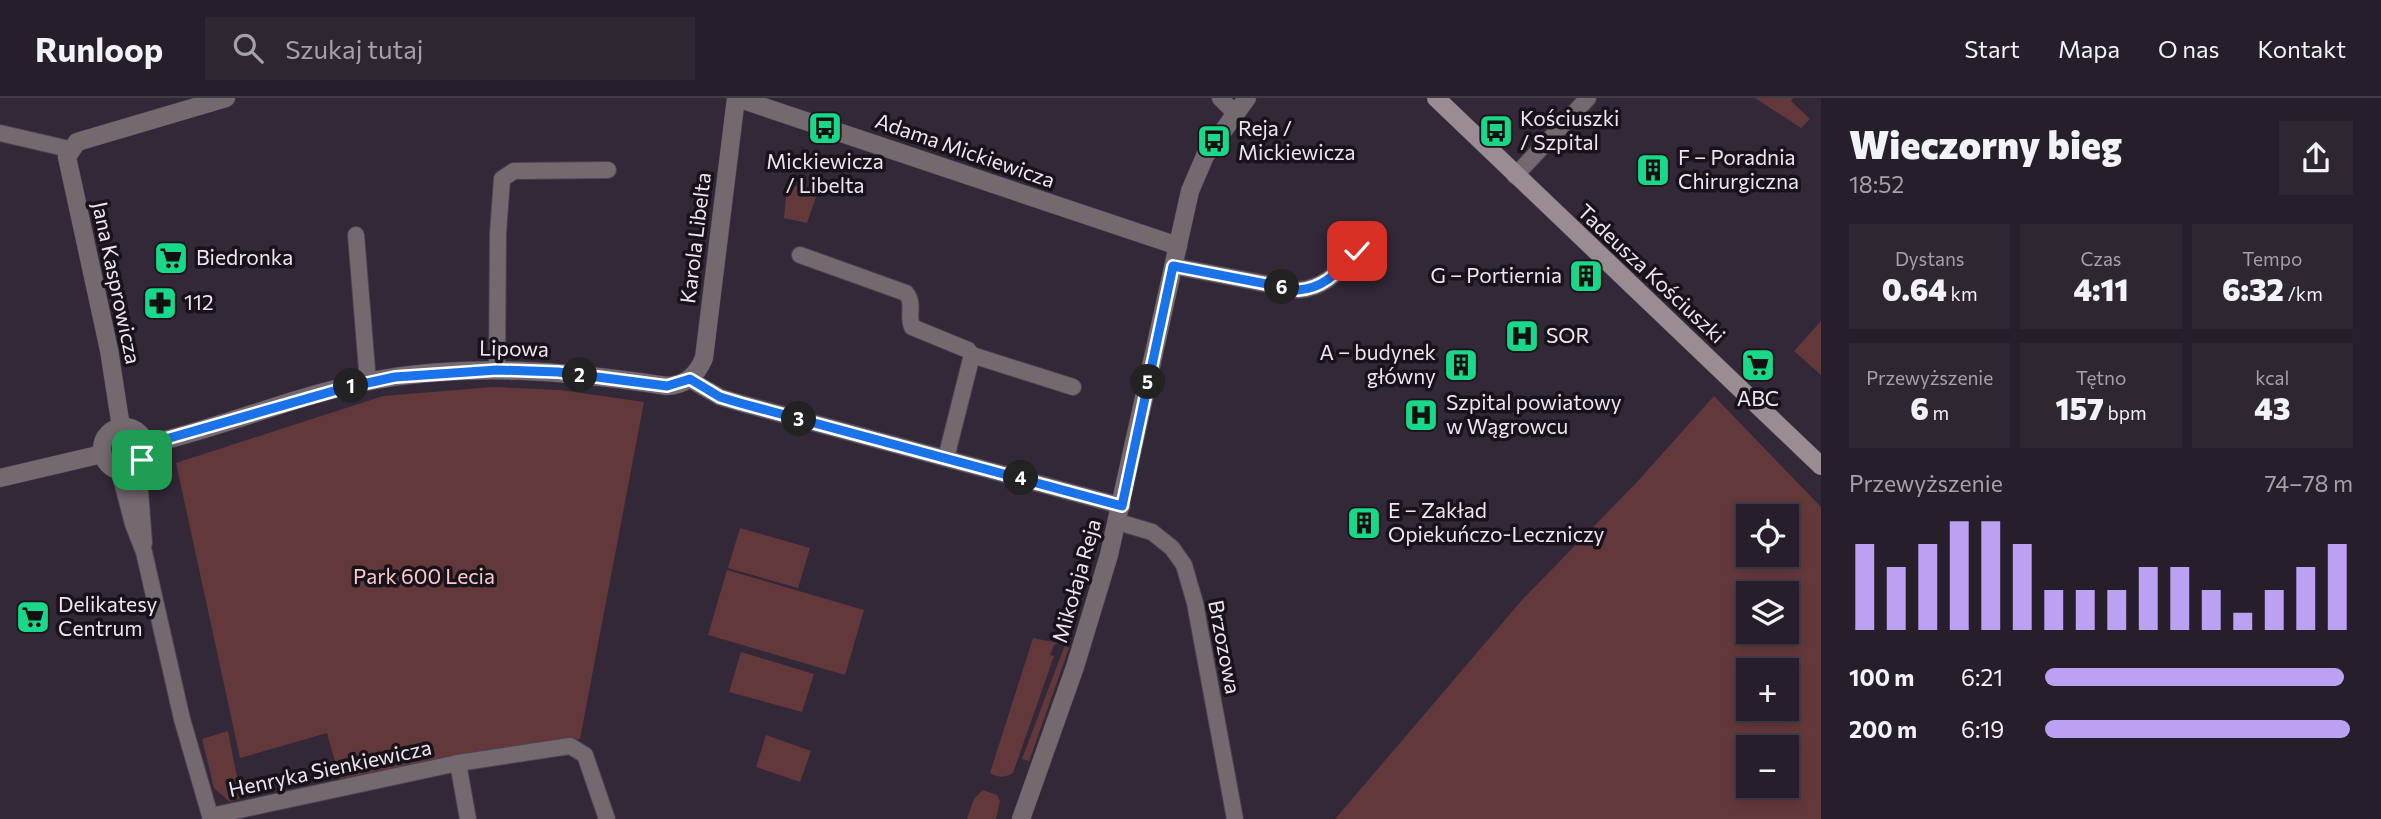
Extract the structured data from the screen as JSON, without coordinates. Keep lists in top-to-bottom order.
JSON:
{
  "streets": {
    "main road": ["Tadeusza Kościuszki"],
    "street": [
      "Adama Mickiewicza",
      "Karola Libelta",
      "Jana Kasprowicza",
      "Lipowa",
      "Mikołaja Reja",
      "Brzozowa",
      "Henryka Sienkiewicza"
    ]
  },
  "crossings": [
    ["Adama Mickiewicza", "Karola Libelta"],
    ["Adama Mickiewicza", "Mikołaja Reja"],
    ["Karola Libelta", "Lipowa"],
    ["Jana Kasprowicza", "Lipowa"],
    ["Mikołaja Reja", "Brzozowa"]
  ],
  "parks": ["Park 600 Lecia"],
  "places": {
    "bus stop": ["Mickiewicza / Libelta", "Kościuszki / Szpital", "Reja / Mickiewicza"],
    "building": [
      "F – Poradnia Chirurgiczna",
      "G – Portiernia",
      "A – budynek główny",
      "E – Zakład Opiekuńczo-Leczniczy"
    ],
    "supermarket": ["Biedronka", "ABC", "Delikatesy Centrum"],
    "pharmacy": ["112"],
    "hospital": ["SOR", "Szpital powiatowy w Wągrowcu"]
  },
  "page": {
    "header": "Runloop",
    "search": "Szukaj tutaj",
    "nav": [
      "Start",
      "Mapa",
      "O nas",
      "Kontakt"
    ],
    "heading": ["Wieczorny bieg", "18:52"],
    "stats": [
      ["Dystans", "0.64 km"],
      ["Czas", "4:11"],
      ["Tempo", "6:32 /km"],
      ["Przewyższenie", "6 m"],
      ["Tętno", "157 bpm"],
      ["kcal", "43"]
    ],
    "pins": [
      "6",
      "2",
      "5",
      "1",
      "3",
      "4"
    ],
    "chart": ["Przewyższenie", "74–78 m"],
    "map_buttons": ["+", "−"],
    "list": [
      {
        "name": "100 m",
        "note": "6:21"
      },
      {
        "name": "200 m",
        "note": "6:19"
      }
    ]
  }
}
